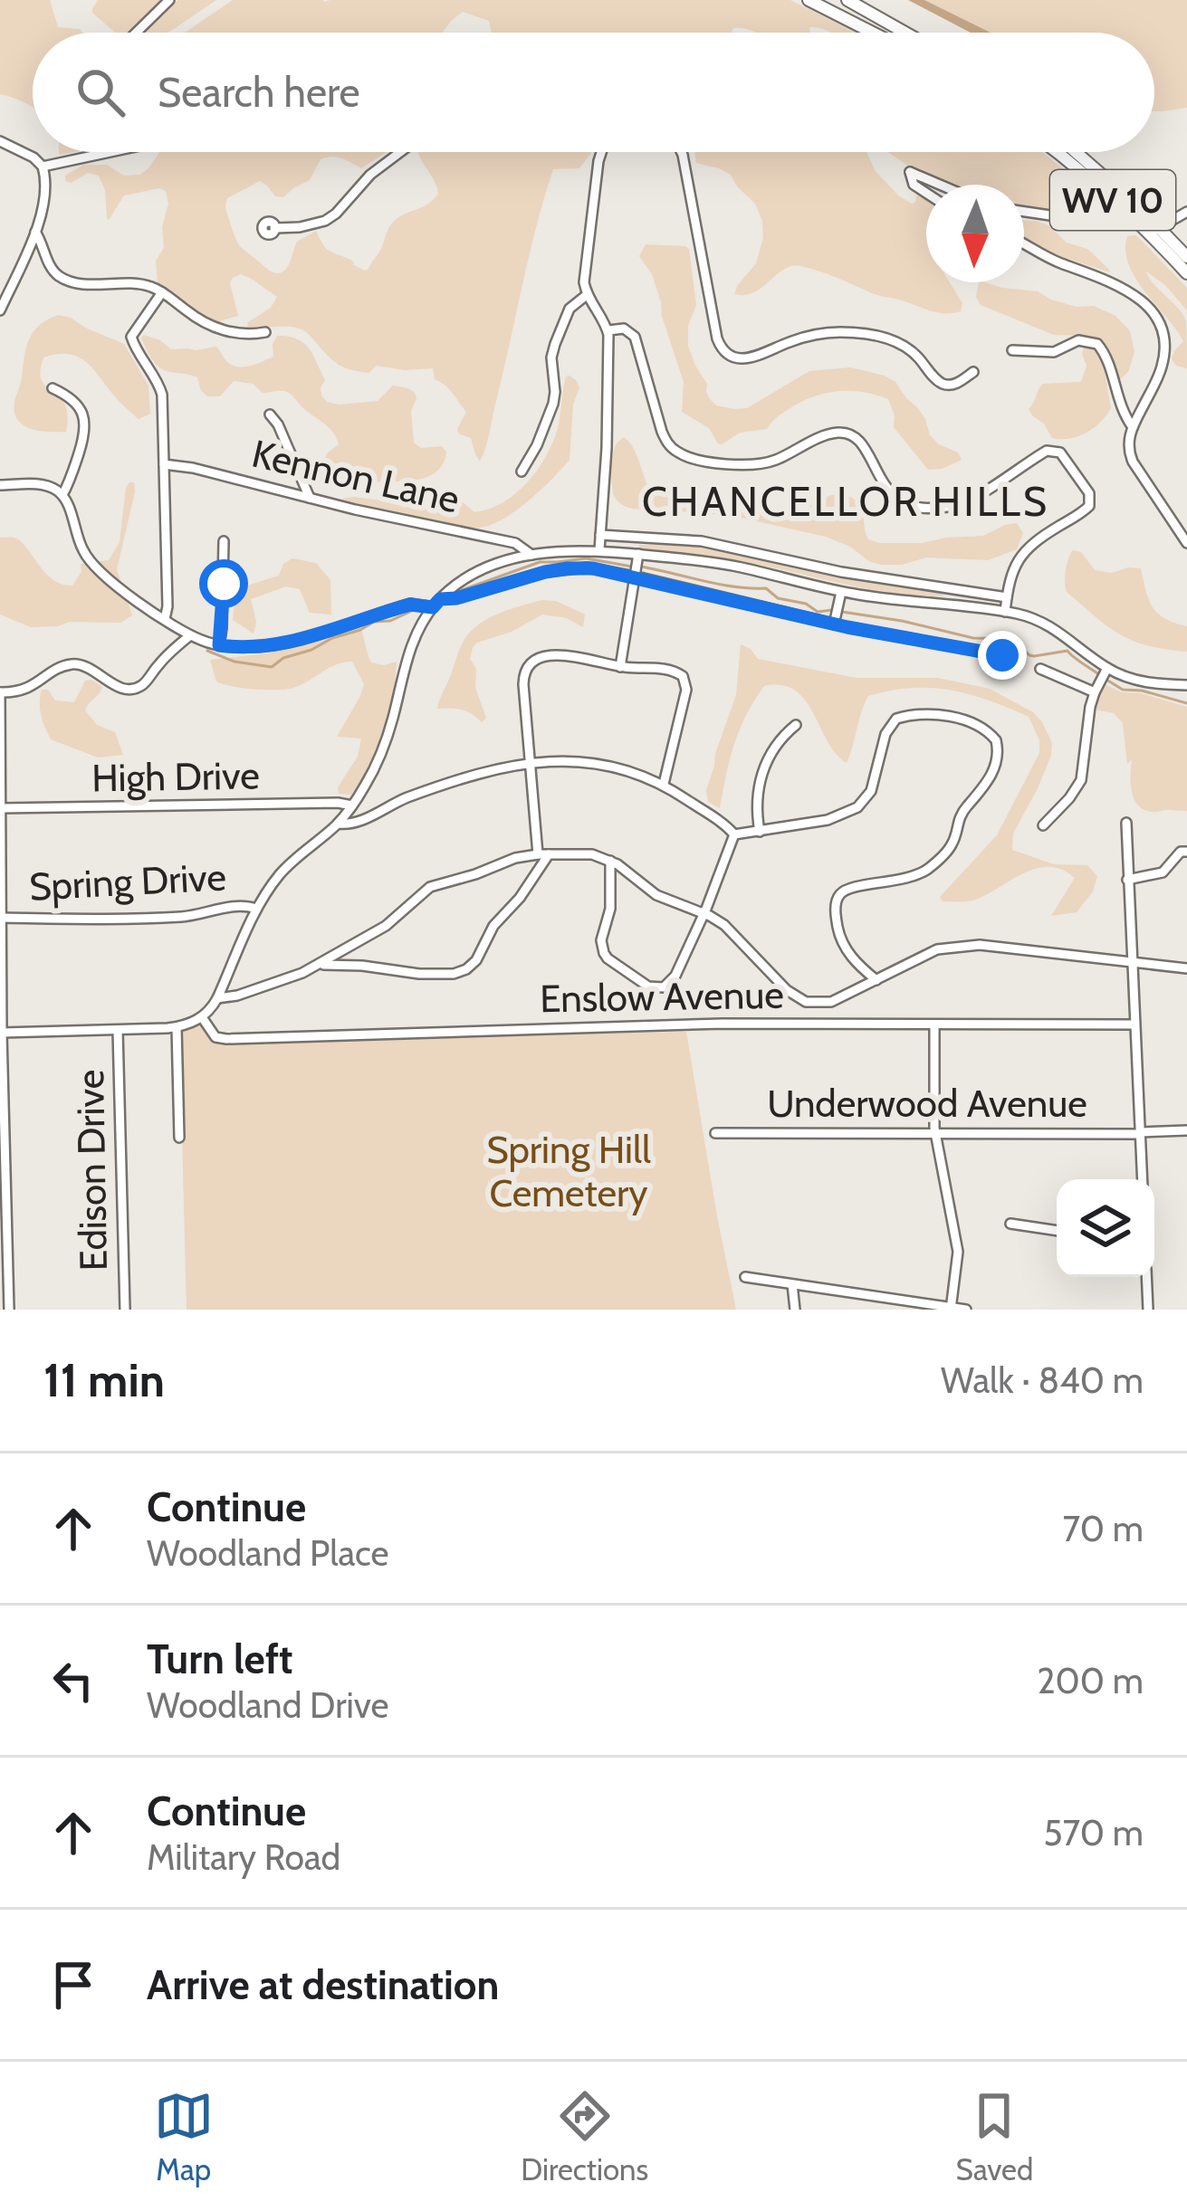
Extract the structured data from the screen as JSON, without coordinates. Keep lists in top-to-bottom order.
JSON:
{
  "streets": {
    "main road": ["WV 10"],
    "street": [
      "Kennon Lane",
      "High Drive",
      "Spring Drive",
      "Enslow Avenue",
      "Underwood Avenue",
      "Edison Drive"
    ]
  },
  "districts": ["CHANCELLOR HILLS"],
  "parks": ["Spring Hill Cemetery"],
  "north": "bottom",
  "page": {
    "search": "Search here",
    "heading": ["11 min", "Walk · 840 m"],
    "list": [
      ["Continue", "Woodland Place", "70 m"],
      ["Turn left", "Woodland Drive", "200 m"],
      ["Continue", "Military Road", "570 m"],
      "Arrive at destination"
    ],
    "nav": ["Map", "Directions", "Saved"]
  }
}
